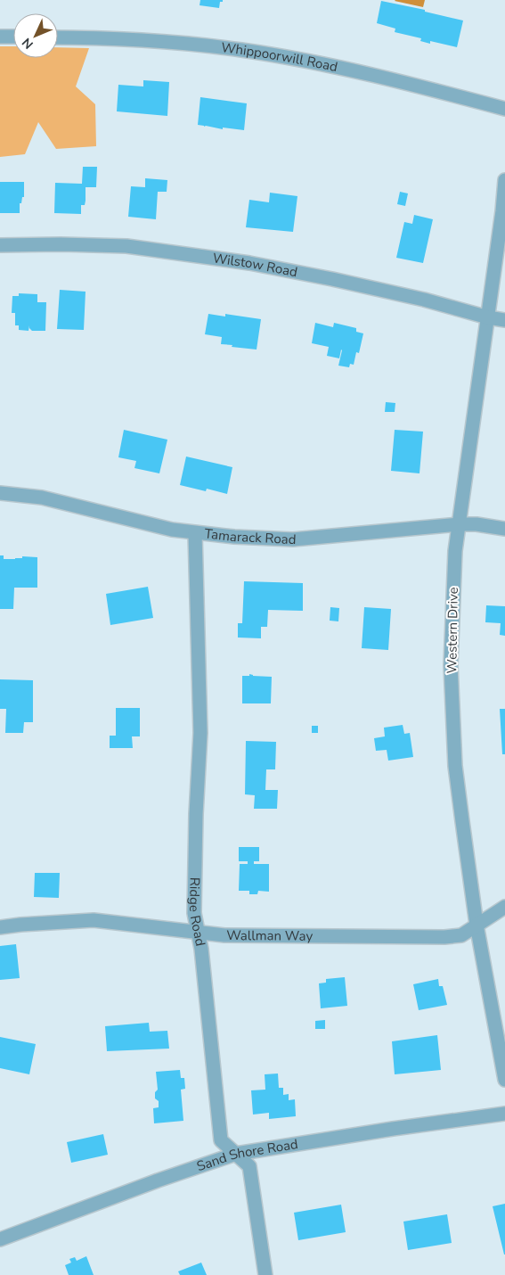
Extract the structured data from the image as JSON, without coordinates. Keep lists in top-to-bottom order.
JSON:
{
  "streets": {
    "street": [
      "Whippoorwill Road",
      "Wilstow Road",
      "Tamarack Road",
      "Western Drive",
      "Ridge Road",
      "Wallman Way",
      "Sand Shore Road"
    ]
  },
  "crossings": [
    ["Wilstow Road", "Western Drive"],
    ["Tamarack Road", "Western Drive"],
    ["Tamarack Road", "Ridge Road"],
    ["Western Drive", "Wallman Way"],
    ["Ridge Road", "Wallman Way"],
    ["Ridge Road", "Sand Shore Road"]
  ],
  "north": "bottom left"
}
